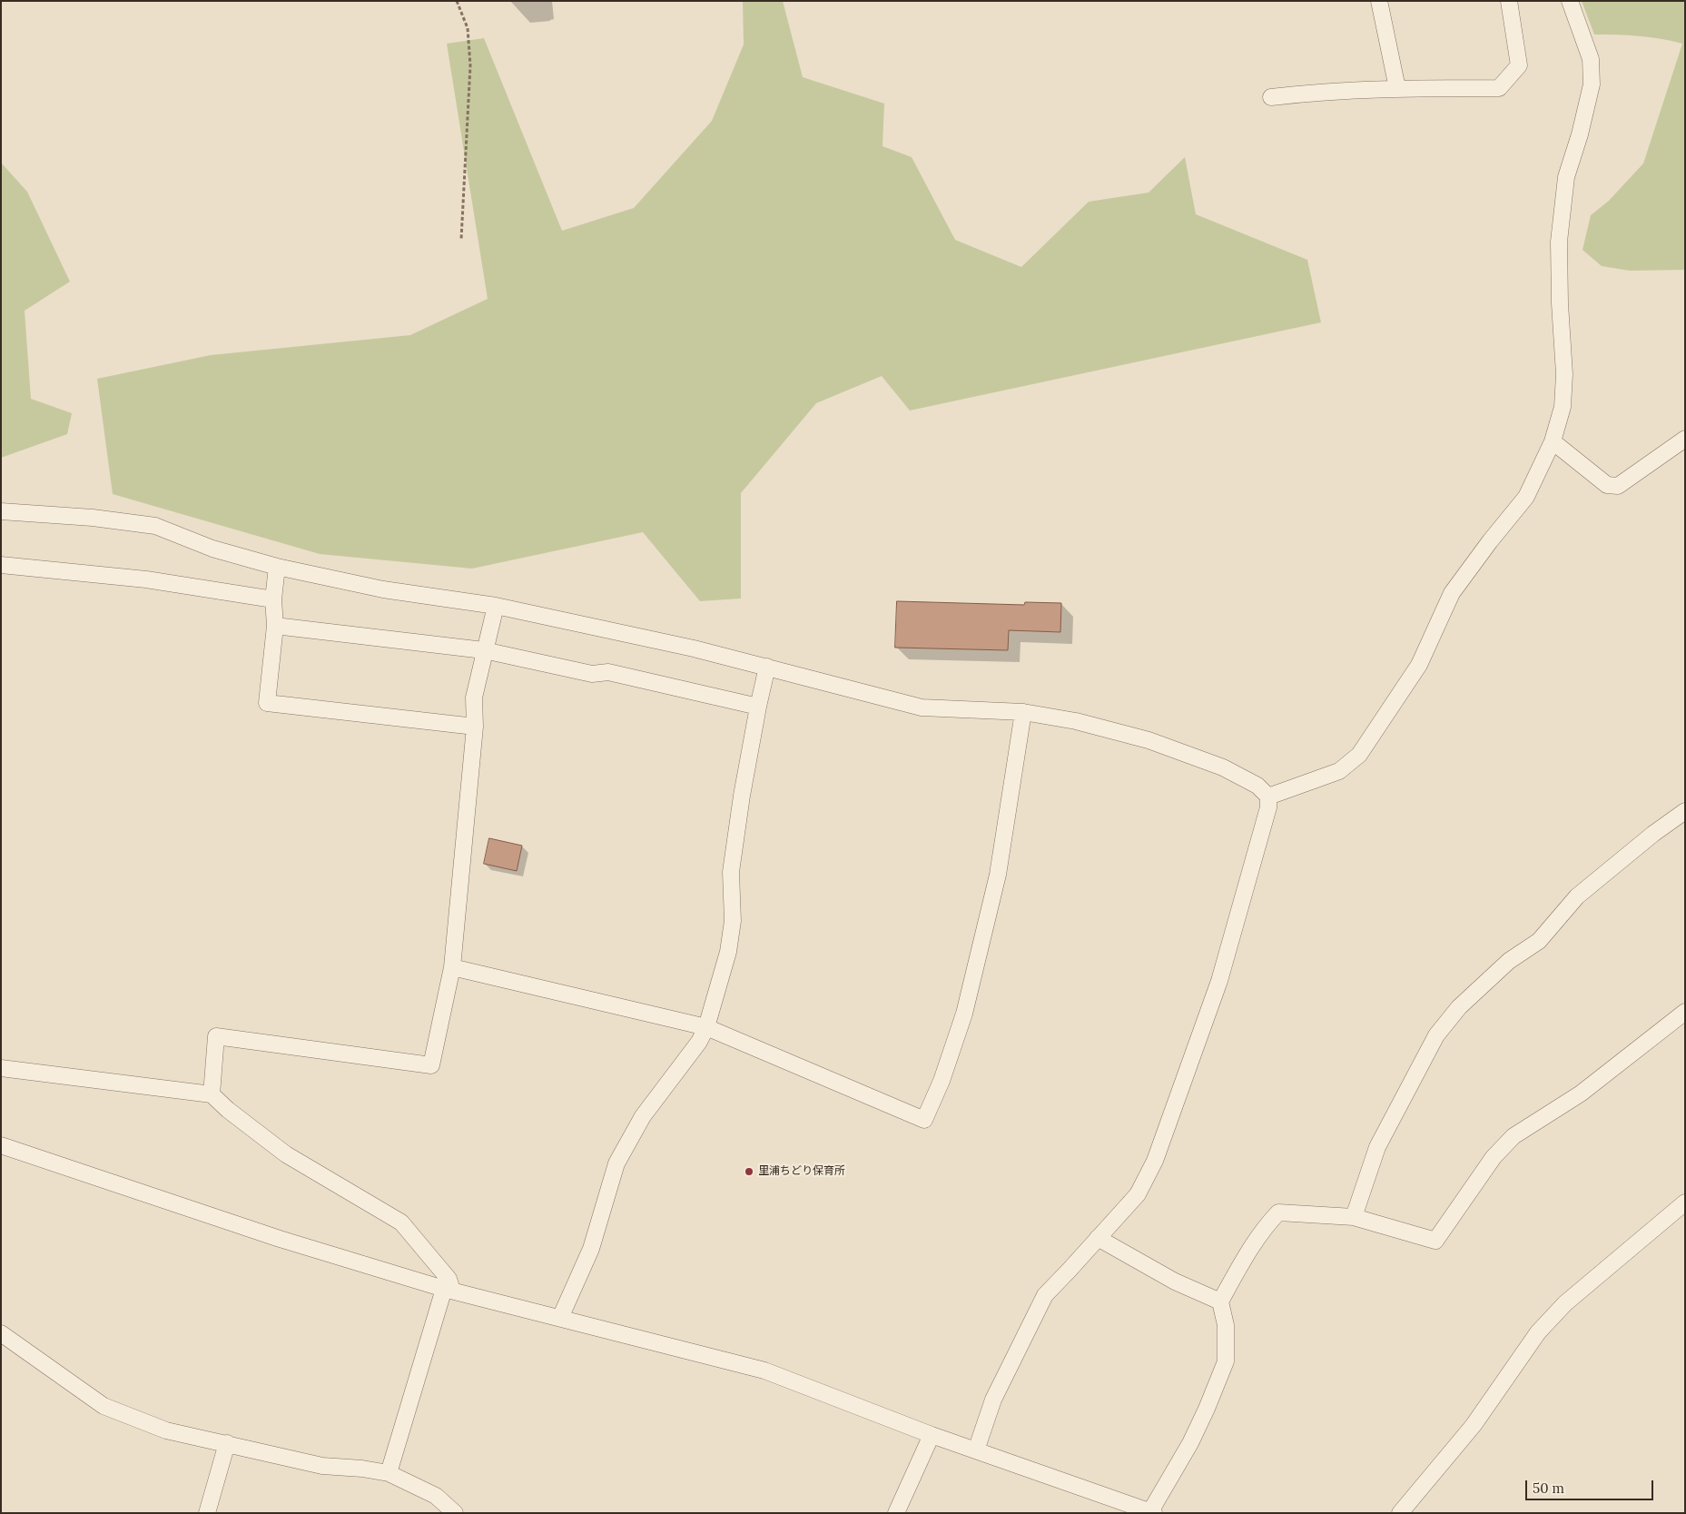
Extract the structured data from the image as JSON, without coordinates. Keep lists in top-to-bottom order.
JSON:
{
  "places": ["里浦ちどり保育所"],
  "scale_bar": "50 m"
}
